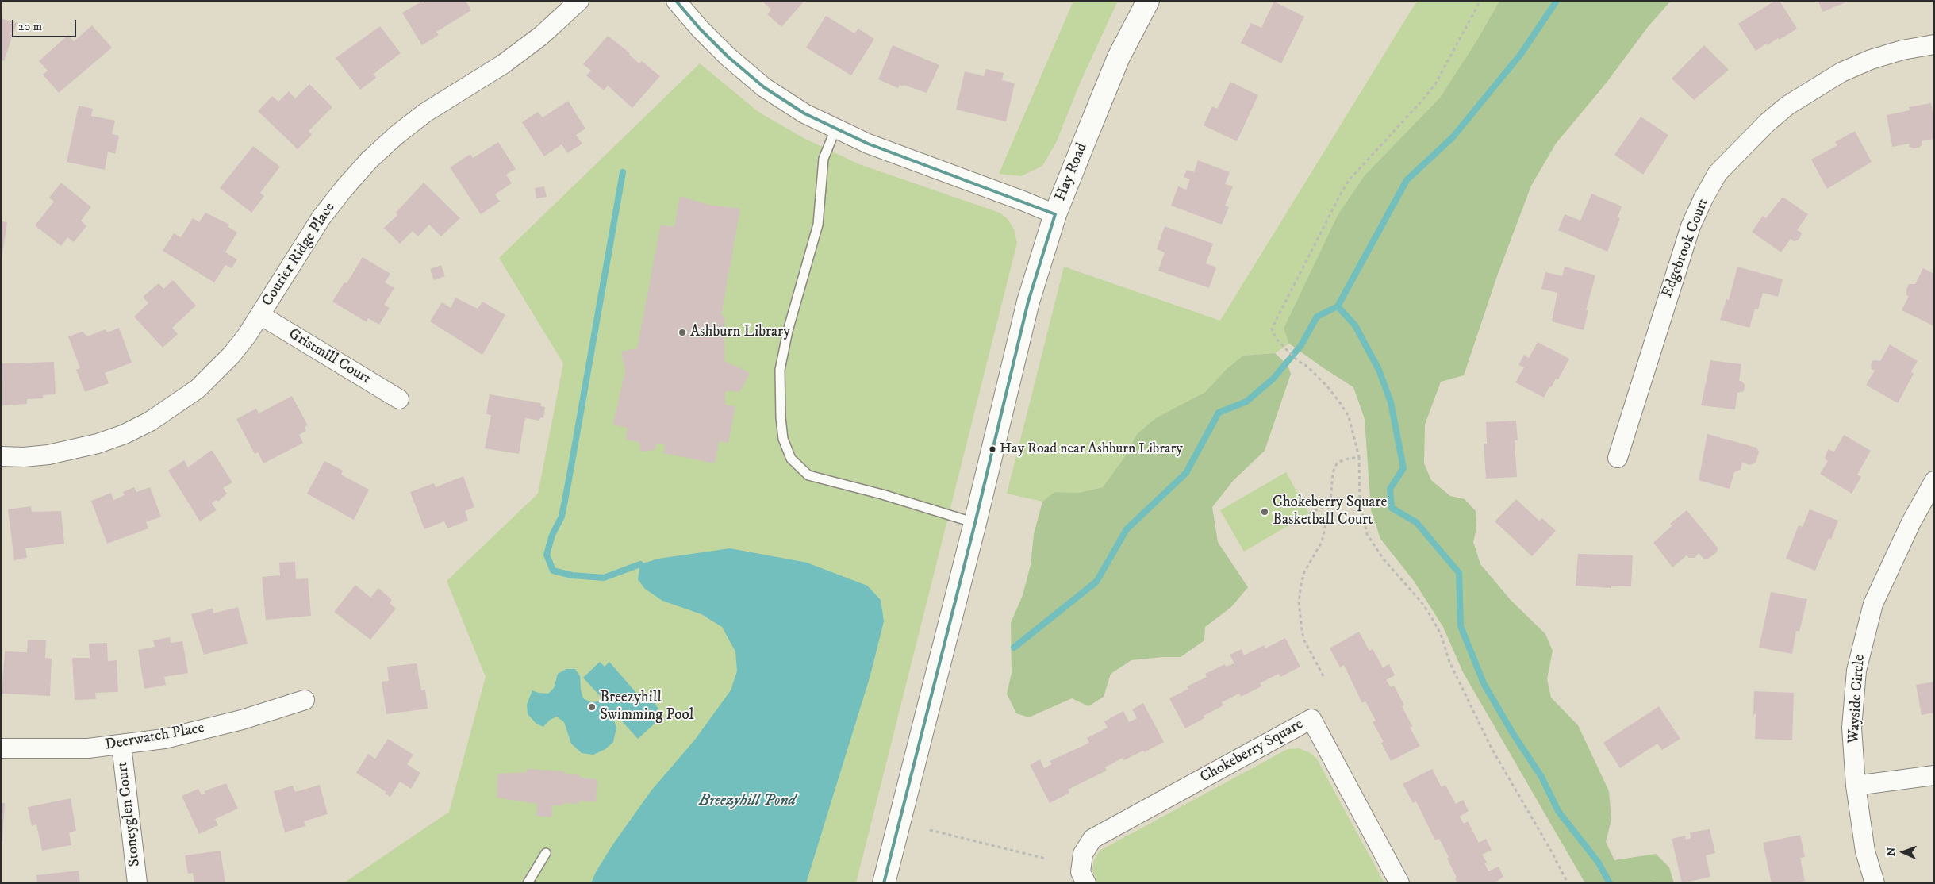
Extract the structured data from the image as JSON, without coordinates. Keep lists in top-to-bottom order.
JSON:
{
  "streets": {
    "street": [
      "Hay Road",
      "Edgebrook Court",
      "Courier Ridge Place",
      "Gristmill Court",
      "Wayside Circle",
      "Deerwatch Place",
      "Chokeberry Square",
      "Stoneyglen Court"
    ]
  },
  "crossings": [
    ["Courier Ridge Place", "Gristmill Court"],
    ["Deerwatch Place", "Stoneyglen Court"]
  ],
  "water": ["Breezyhill Pond"],
  "places": [
    "Ashburn Library",
    "Hay Road near Ashburn Library",
    "Chokeberry Square Basketball Court",
    "Breezyhill Swimming Pool"
  ],
  "scale_bar": "20 m",
  "north": "left"
}
